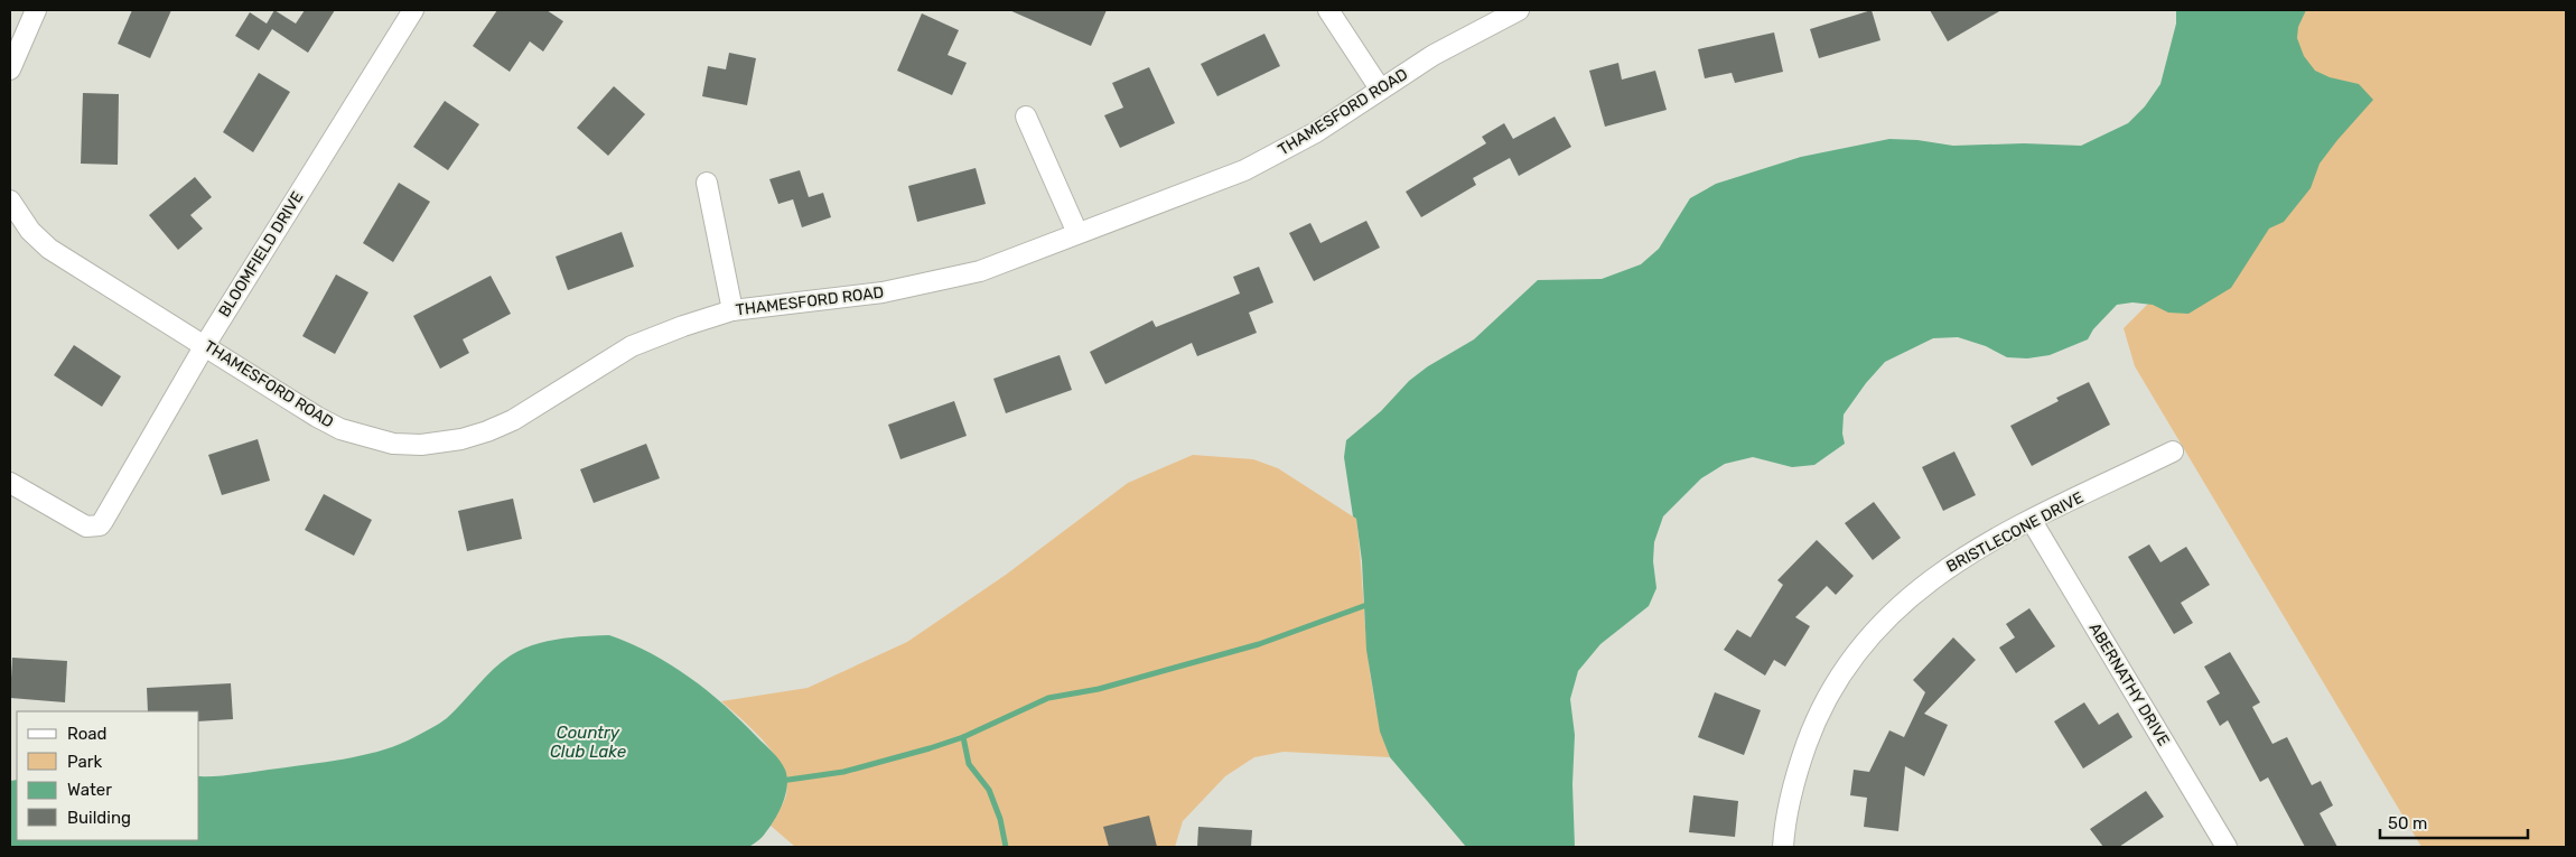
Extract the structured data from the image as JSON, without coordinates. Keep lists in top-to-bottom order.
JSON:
{
  "streets": {
    "street": [
      "THAMESFORD ROAD",
      "BLOOMFIELD DRIVE",
      "BRISTLECONE DRIVE",
      "ABERNATHY DRIVE"
    ]
  },
  "crossings": [
    ["THAMESFORD ROAD", "BLOOMFIELD DRIVE"],
    ["BRISTLECONE DRIVE", "ABERNATHY DRIVE"]
  ],
  "water": ["Country Club Lake"],
  "legend": [
    "Road",
    "Park",
    "Water",
    "Building"
  ],
  "scale_bar": "50 m"
}
